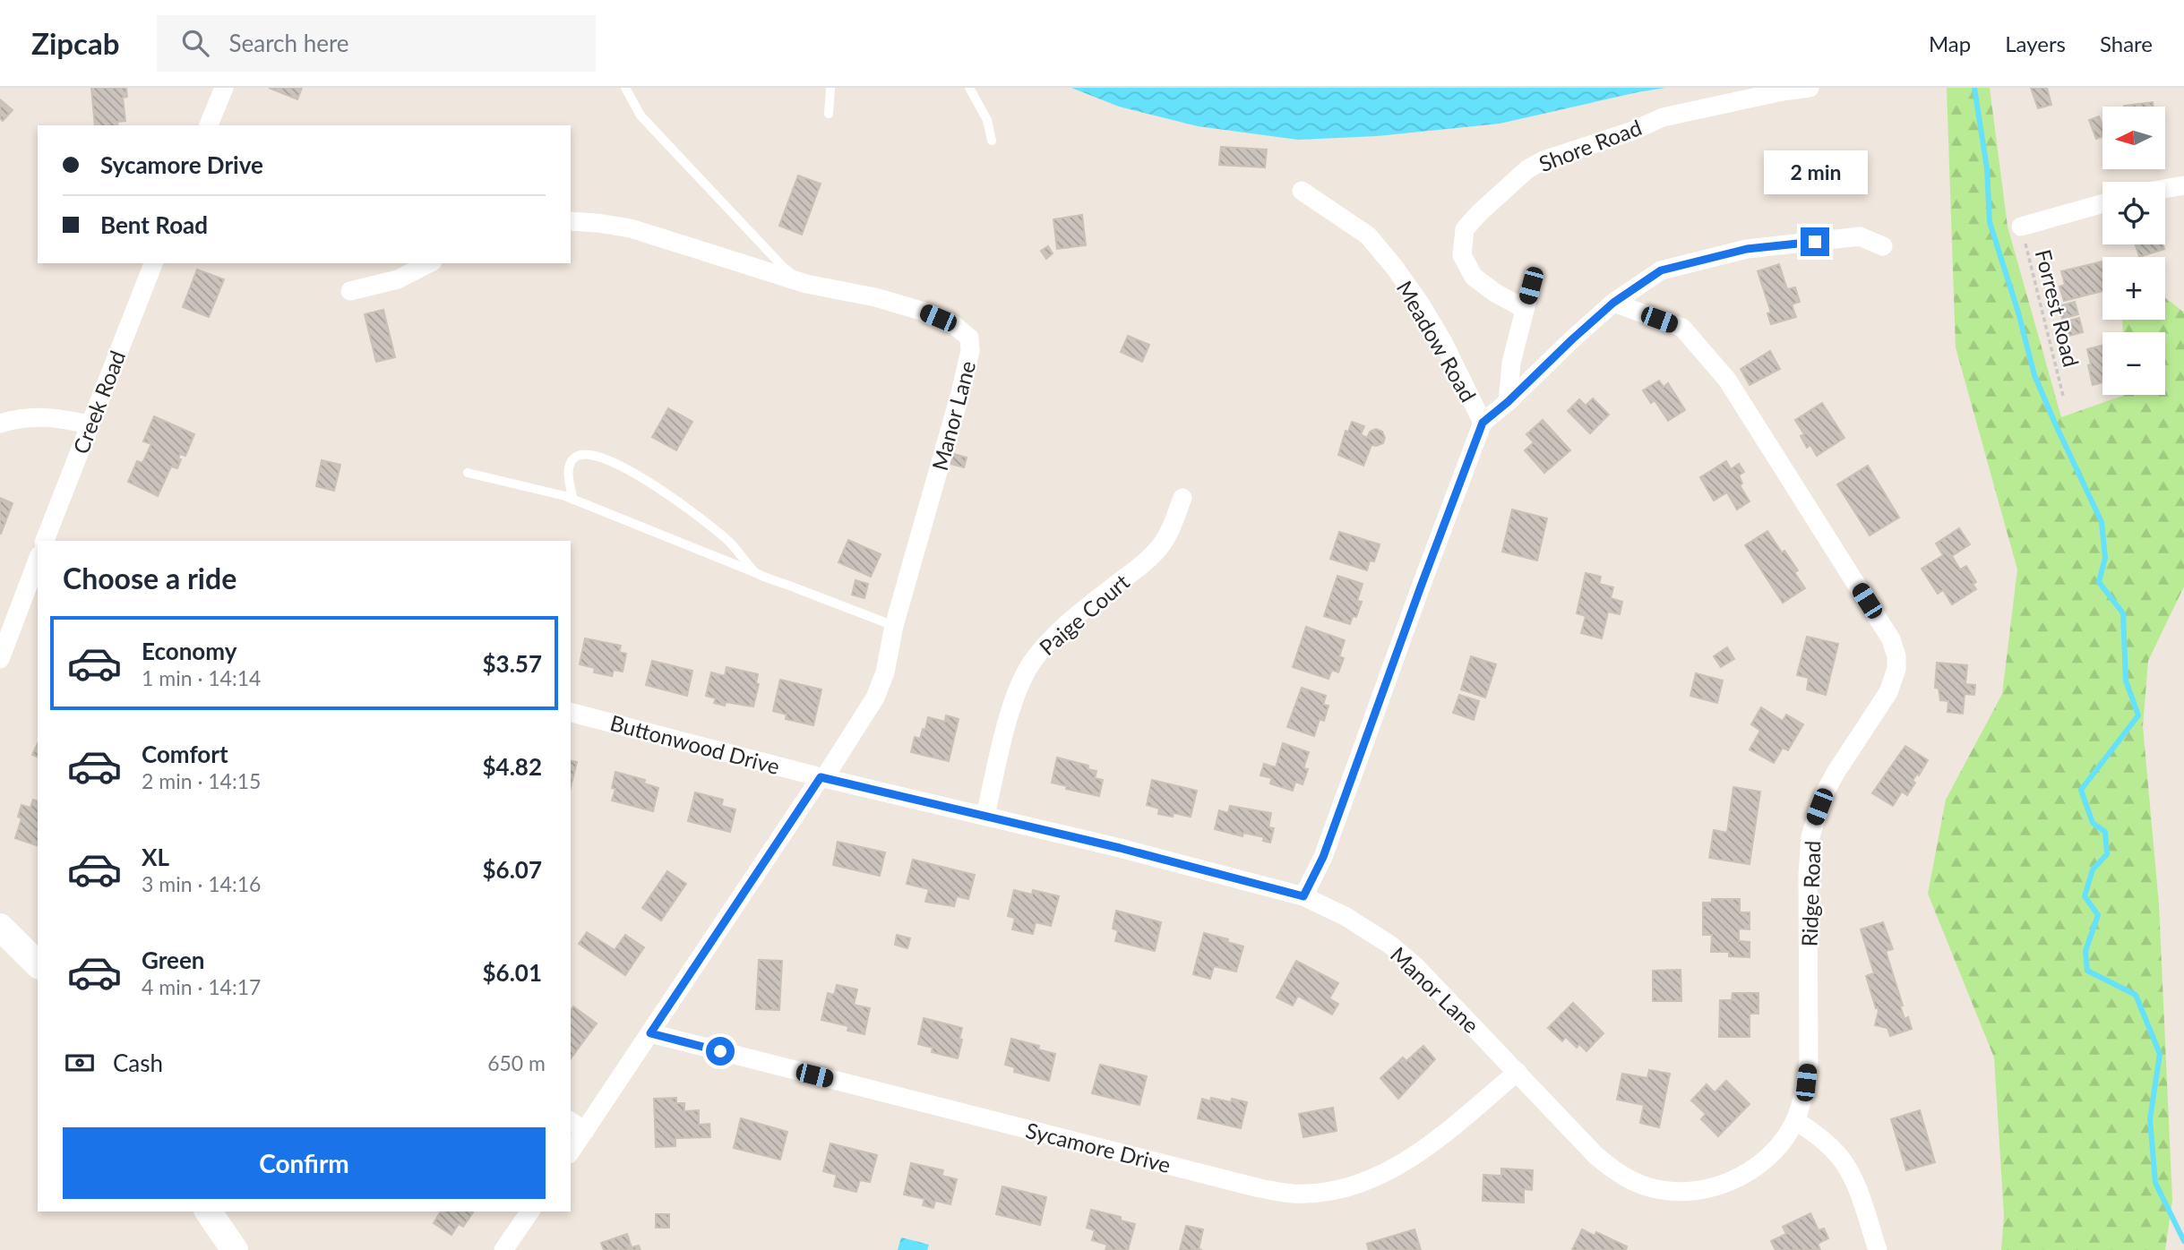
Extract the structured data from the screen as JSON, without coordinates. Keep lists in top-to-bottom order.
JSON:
{
  "streets": {
    "street": [
      "Shore Road",
      "Meadow Road",
      "Creek Road",
      "Manor Lane",
      "Paige Court",
      "Buttonwood Drive",
      "Ridge Road",
      "Sycamore Drive"
    ],
    "path": ["Forrest Road"]
  },
  "crossings": [
    ["Manor Lane", "Paige Court"],
    ["Manor Lane", "Buttonwood Drive"],
    ["Manor Lane", "Ridge Road"],
    ["Manor Lane", "Sycamore Drive"]
  ],
  "north": "left",
  "page": {
    "header": "Zipcab",
    "search": "Search here",
    "nav": ["Map", "Layers", "Share"],
    "map_buttons": ["+", "−"],
    "banner": ["Sycamore Drive", "Bent Road"],
    "bubble": "2 min",
    "heading": "Choose a ride",
    "list": [
      {
        "name": "Economy",
        "note": "1 min · 14:14",
        "value": "$3.57"
      },
      {
        "name": "Comfort",
        "note": "2 min · 14:15",
        "value": "$4.82"
      },
      {
        "name": "XL",
        "note": "3 min · 14:16",
        "value": "$6.07"
      },
      {
        "name": "Green",
        "note": "4 min · 14:17",
        "value": "$6.01"
      }
    ],
    "pay": ["Cash", "650 m"],
    "buttons": "Confirm"
  }
}
